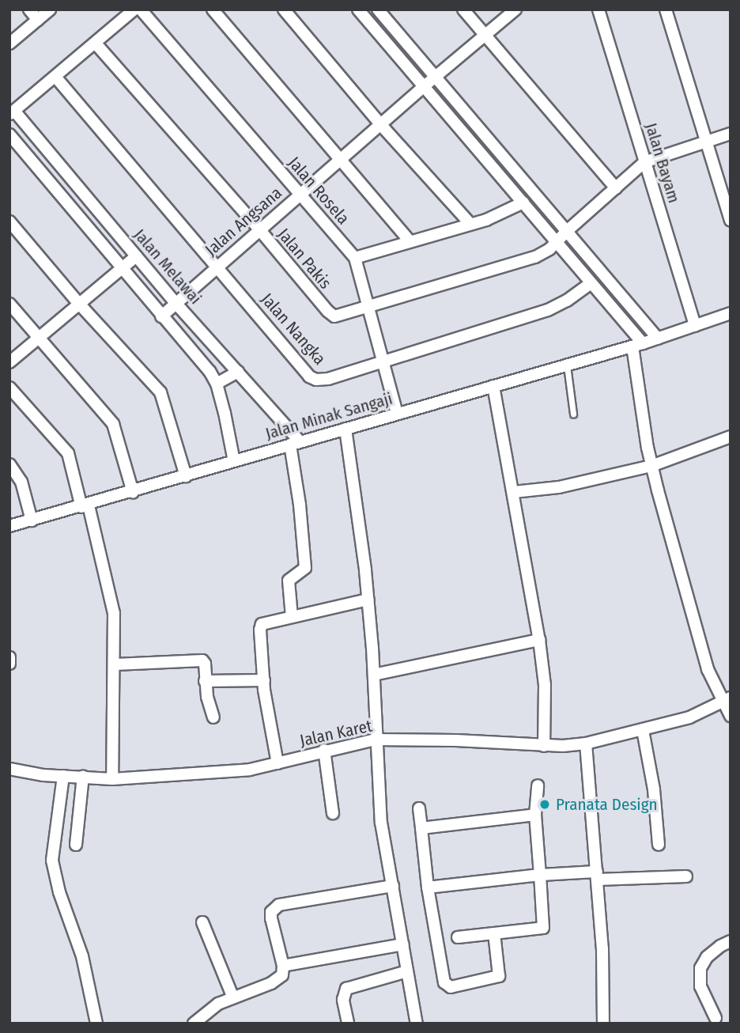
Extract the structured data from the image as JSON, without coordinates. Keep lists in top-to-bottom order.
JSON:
{
  "streets": {
    "street": [
      "Jalan Bayam",
      "Jalan Rosela",
      "Jalan Angsana",
      "Jalan Pakis",
      "Jalan Melawai",
      "Jalan Nangka",
      "Jalan Minak Sangaji",
      "Jalan Karet"
    ]
  },
  "crossings": [
    ["Jalan Bayam", "Jalan Minak Sangaji"],
    ["Jalan Rosela", "Jalan Angsana"],
    ["Jalan Angsana", "Jalan Pakis"],
    ["Jalan Angsana", "Jalan Melawai"],
    ["Jalan Angsana", "Jalan Nangka"],
    ["Jalan Melawai", "Jalan Minak Sangaji"]
  ],
  "places": ["Pranata Design"]
}
